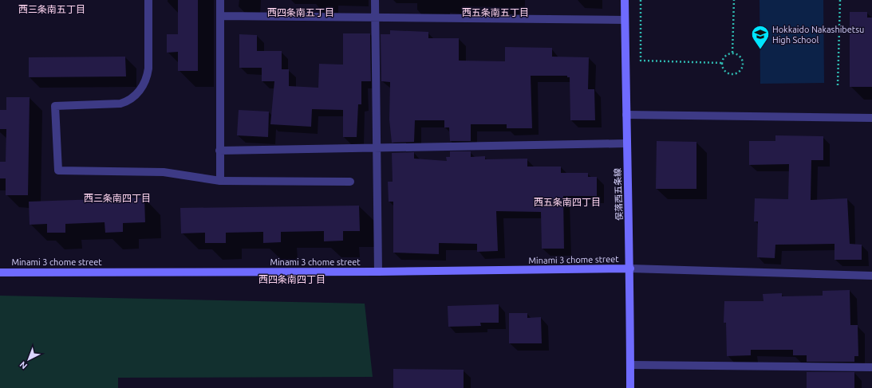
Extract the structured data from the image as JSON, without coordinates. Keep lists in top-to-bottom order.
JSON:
{
  "streets": {
    "street": ["俣落西五条線", "Minami 3 chome street"]
  },
  "crossings": [
    ["俣落西五条線", "Minami 3 chome street"]
  ],
  "districts": [
    "西三条南五丁目",
    "西四条南五丁目",
    "西五条南五丁目",
    "西三条南四丁目",
    "西五条南四丁目",
    "西四条南四丁目"
  ],
  "places": {
    "school or university": ["Hokkaido Nakashibetsu High School"]
  },
  "north": "bottom left"
}
